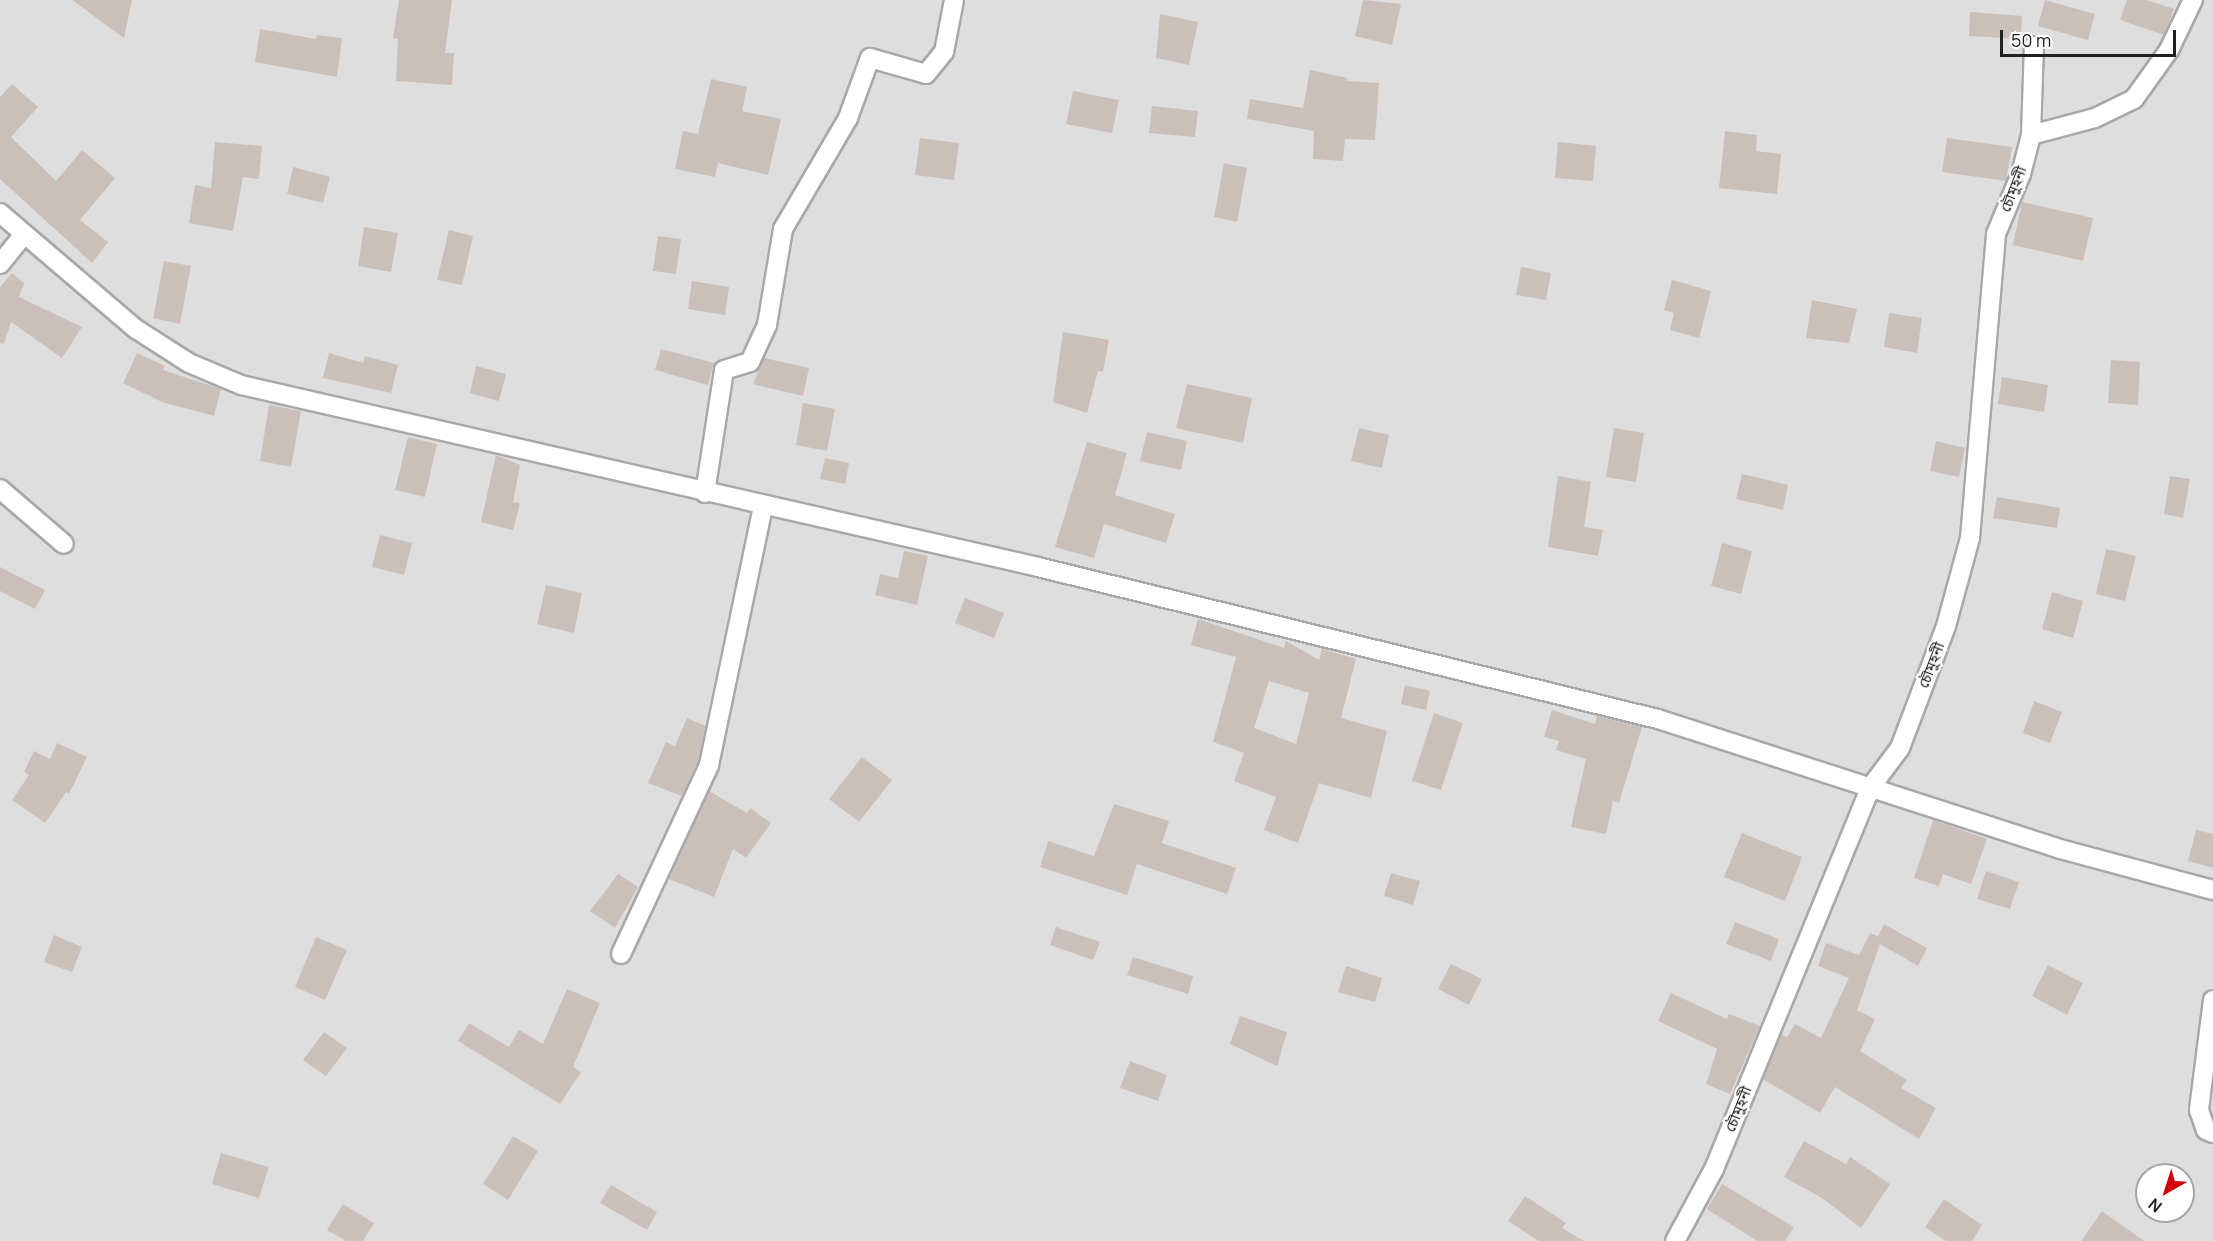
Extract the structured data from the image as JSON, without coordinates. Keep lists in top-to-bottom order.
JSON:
{
  "streets": {
    "street": ["চৌমুহনী"]
  },
  "scale_bar": "50 m",
  "north": "bottom left"
}
